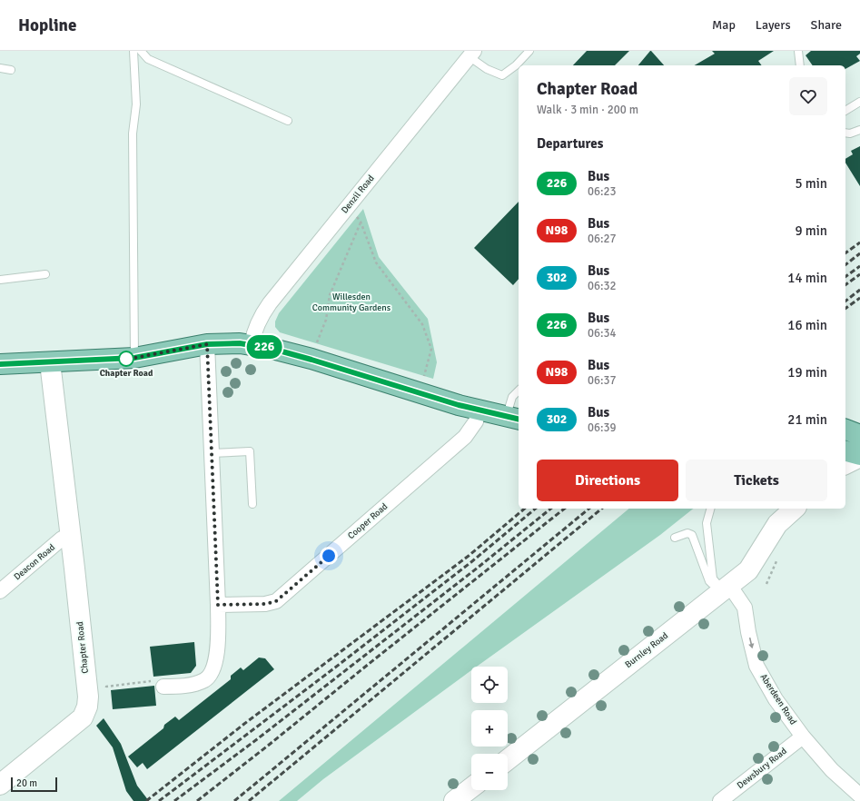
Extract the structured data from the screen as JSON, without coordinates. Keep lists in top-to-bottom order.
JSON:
{
  "streets": {
    "street": [
      "Denzil Road",
      "Cooper Road",
      "Deacon Road",
      "Chapter Road",
      "Burnley Road",
      "Aberdeen Road",
      "Dewsbury Road"
    ]
  },
  "crossings": [
    ["Deacon Road", "Chapter Road"],
    ["Burnley Road", "Aberdeen Road"],
    ["Aberdeen Road", "Dewsbury Road"]
  ],
  "one_way": ["Aberdeen Road"],
  "parks": ["Willesden Community Gardens"],
  "places": ["Chapter Road"],
  "lines": ["bus line 226"],
  "scale_bar": "20 m",
  "page": {
    "header": "Hopline",
    "nav": ["Map", "Layers", "Share"],
    "on_map": "226",
    "heading": [
      ["Chapter Road", "Walk · 3 min · 200 m"],
      "Departures"
    ],
    "list": [
      {
        "mark": "226",
        "name": "Bus",
        "note": "06:23",
        "value": "5 min"
      },
      {
        "mark": "N98",
        "name": "Bus",
        "note": "06:27",
        "value": "9 min"
      },
      {
        "mark": "302",
        "name": "Bus",
        "note": "06:32",
        "value": "14 min"
      },
      {
        "mark": "226",
        "name": "Bus",
        "note": "06:34",
        "value": "16 min"
      },
      {
        "mark": "N98",
        "name": "Bus",
        "note": "06:37",
        "value": "19 min"
      },
      {
        "mark": "302",
        "name": "Bus",
        "note": "06:39",
        "value": "21 min"
      }
    ],
    "buttons": ["Directions", "Tickets"],
    "map_buttons": ["+", "−"],
    "scale": "20 m"
  }
}
